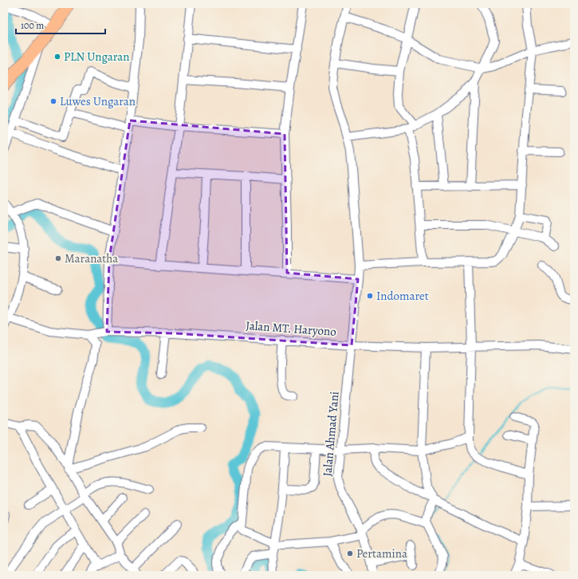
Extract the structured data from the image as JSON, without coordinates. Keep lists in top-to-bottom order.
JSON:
{
  "streets": {
    "street": ["Jalan MT. Haryono", "Jalan Ahmad Yani"]
  },
  "crossings": [
    ["Jalan MT. Haryono", "Jalan Ahmad Yani"]
  ],
  "places": [
    "PLN Ungaran",
    "Luwes Ungaran",
    "Maranatha",
    "Indomaret",
    "Pertamina"
  ],
  "scale_bar": "100 m"
}
